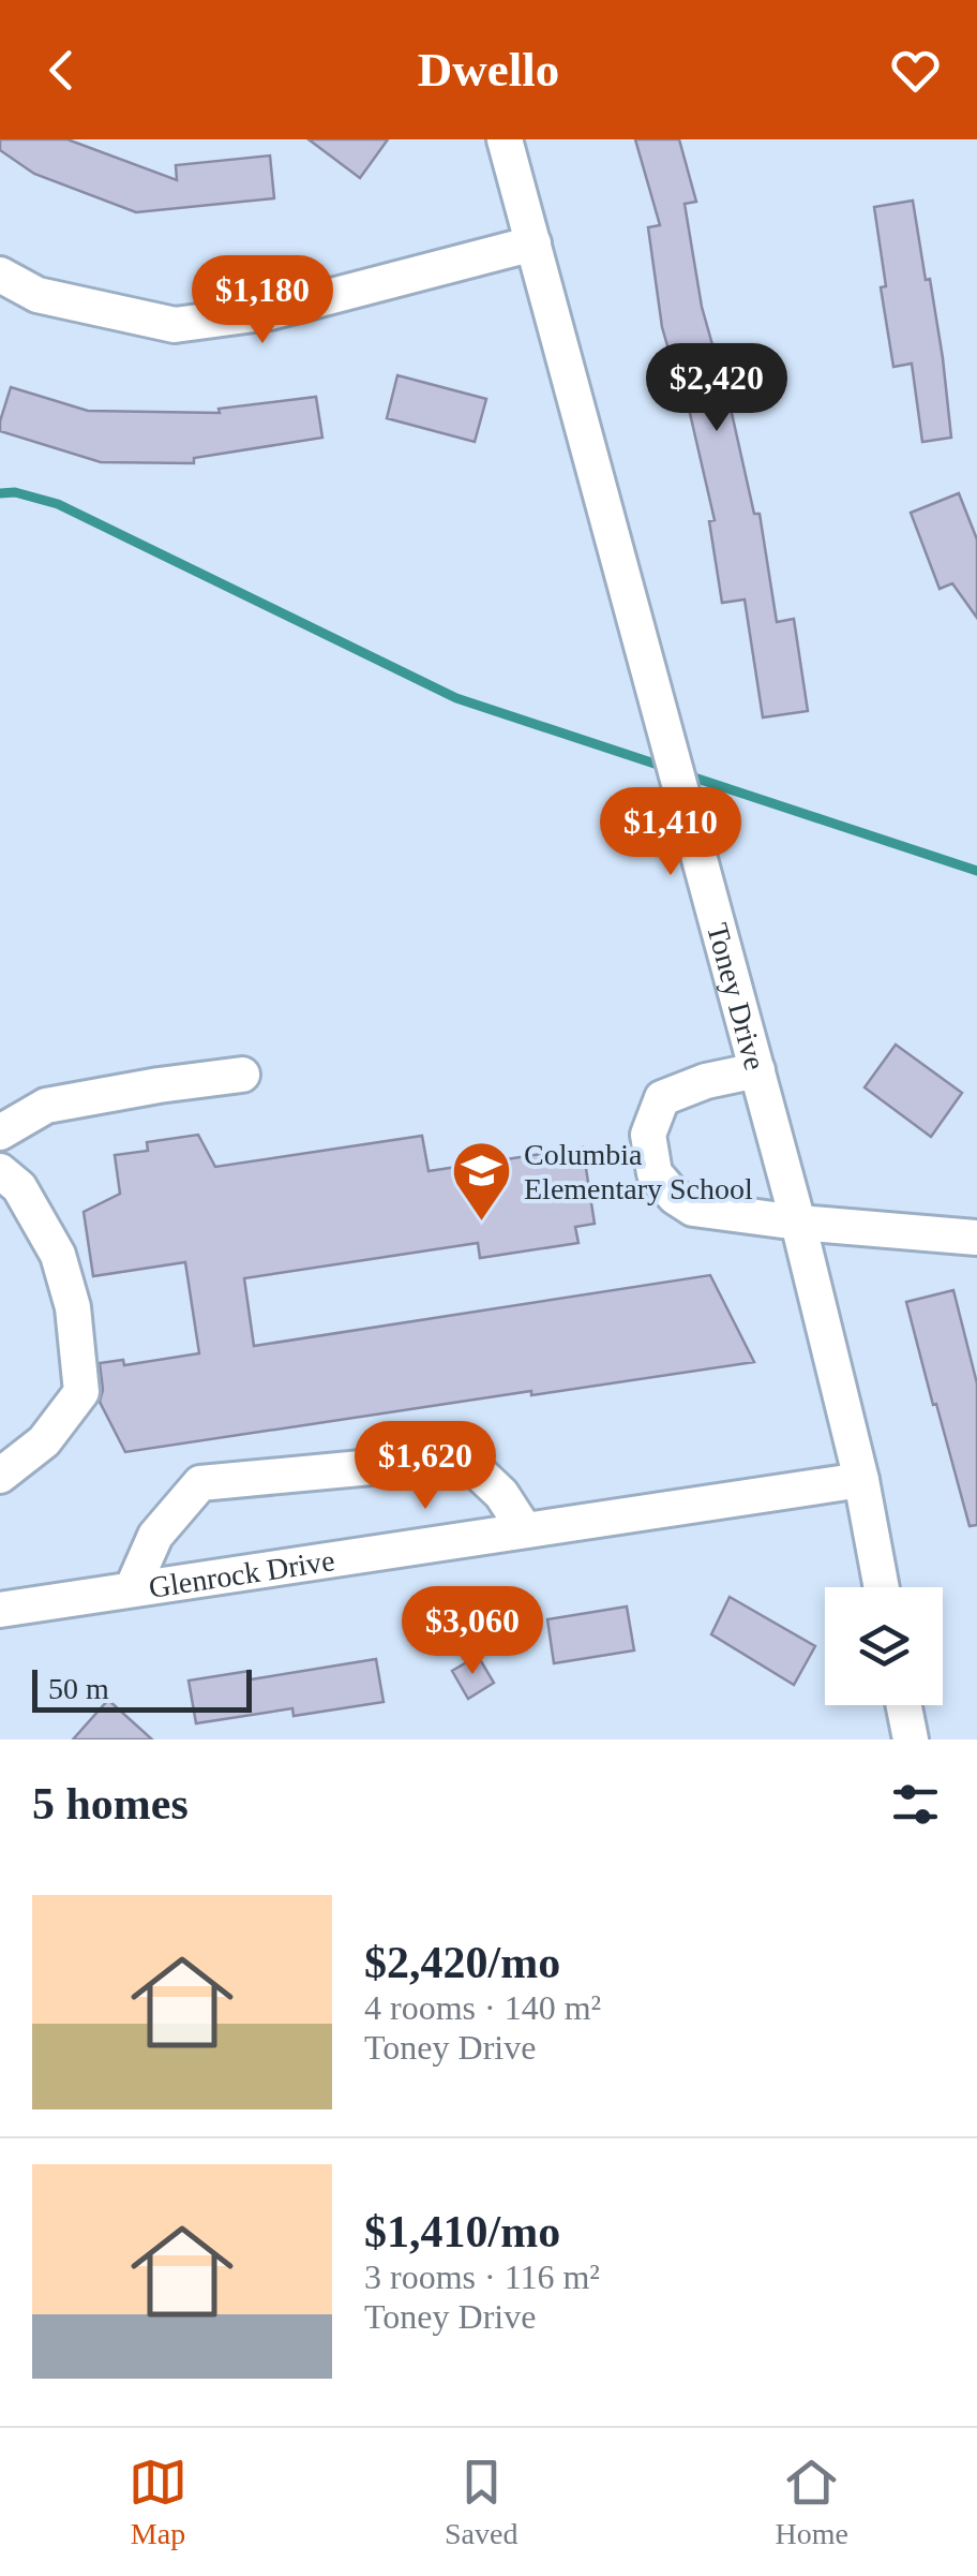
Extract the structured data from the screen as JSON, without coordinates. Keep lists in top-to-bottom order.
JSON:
{
  "streets": {
    "street": ["Toney Drive", "Glenrock Drive"]
  },
  "crossings": [
    ["Toney Drive", "Glenrock Drive"]
  ],
  "places": {
    "school or university": ["Columbia Elementary School"]
  },
  "scale_bar": "50 m",
  "page": {
    "header": "Dwello",
    "price": [
      "$1,180",
      "$2,420",
      "$1,410",
      "$1,620",
      "$3,060"
    ],
    "scale": "50 m",
    "heading": "5 homes",
    "list": [
      {
        "name": "$2,420/mo",
        "note": "4 rooms · 140 m² · Toney Drive"
      },
      {
        "name": "$1,410/mo",
        "note": "3 rooms · 116 m² · Toney Drive"
      }
    ],
    "tabs": ["Map", "Saved", "Home"]
  }
}
